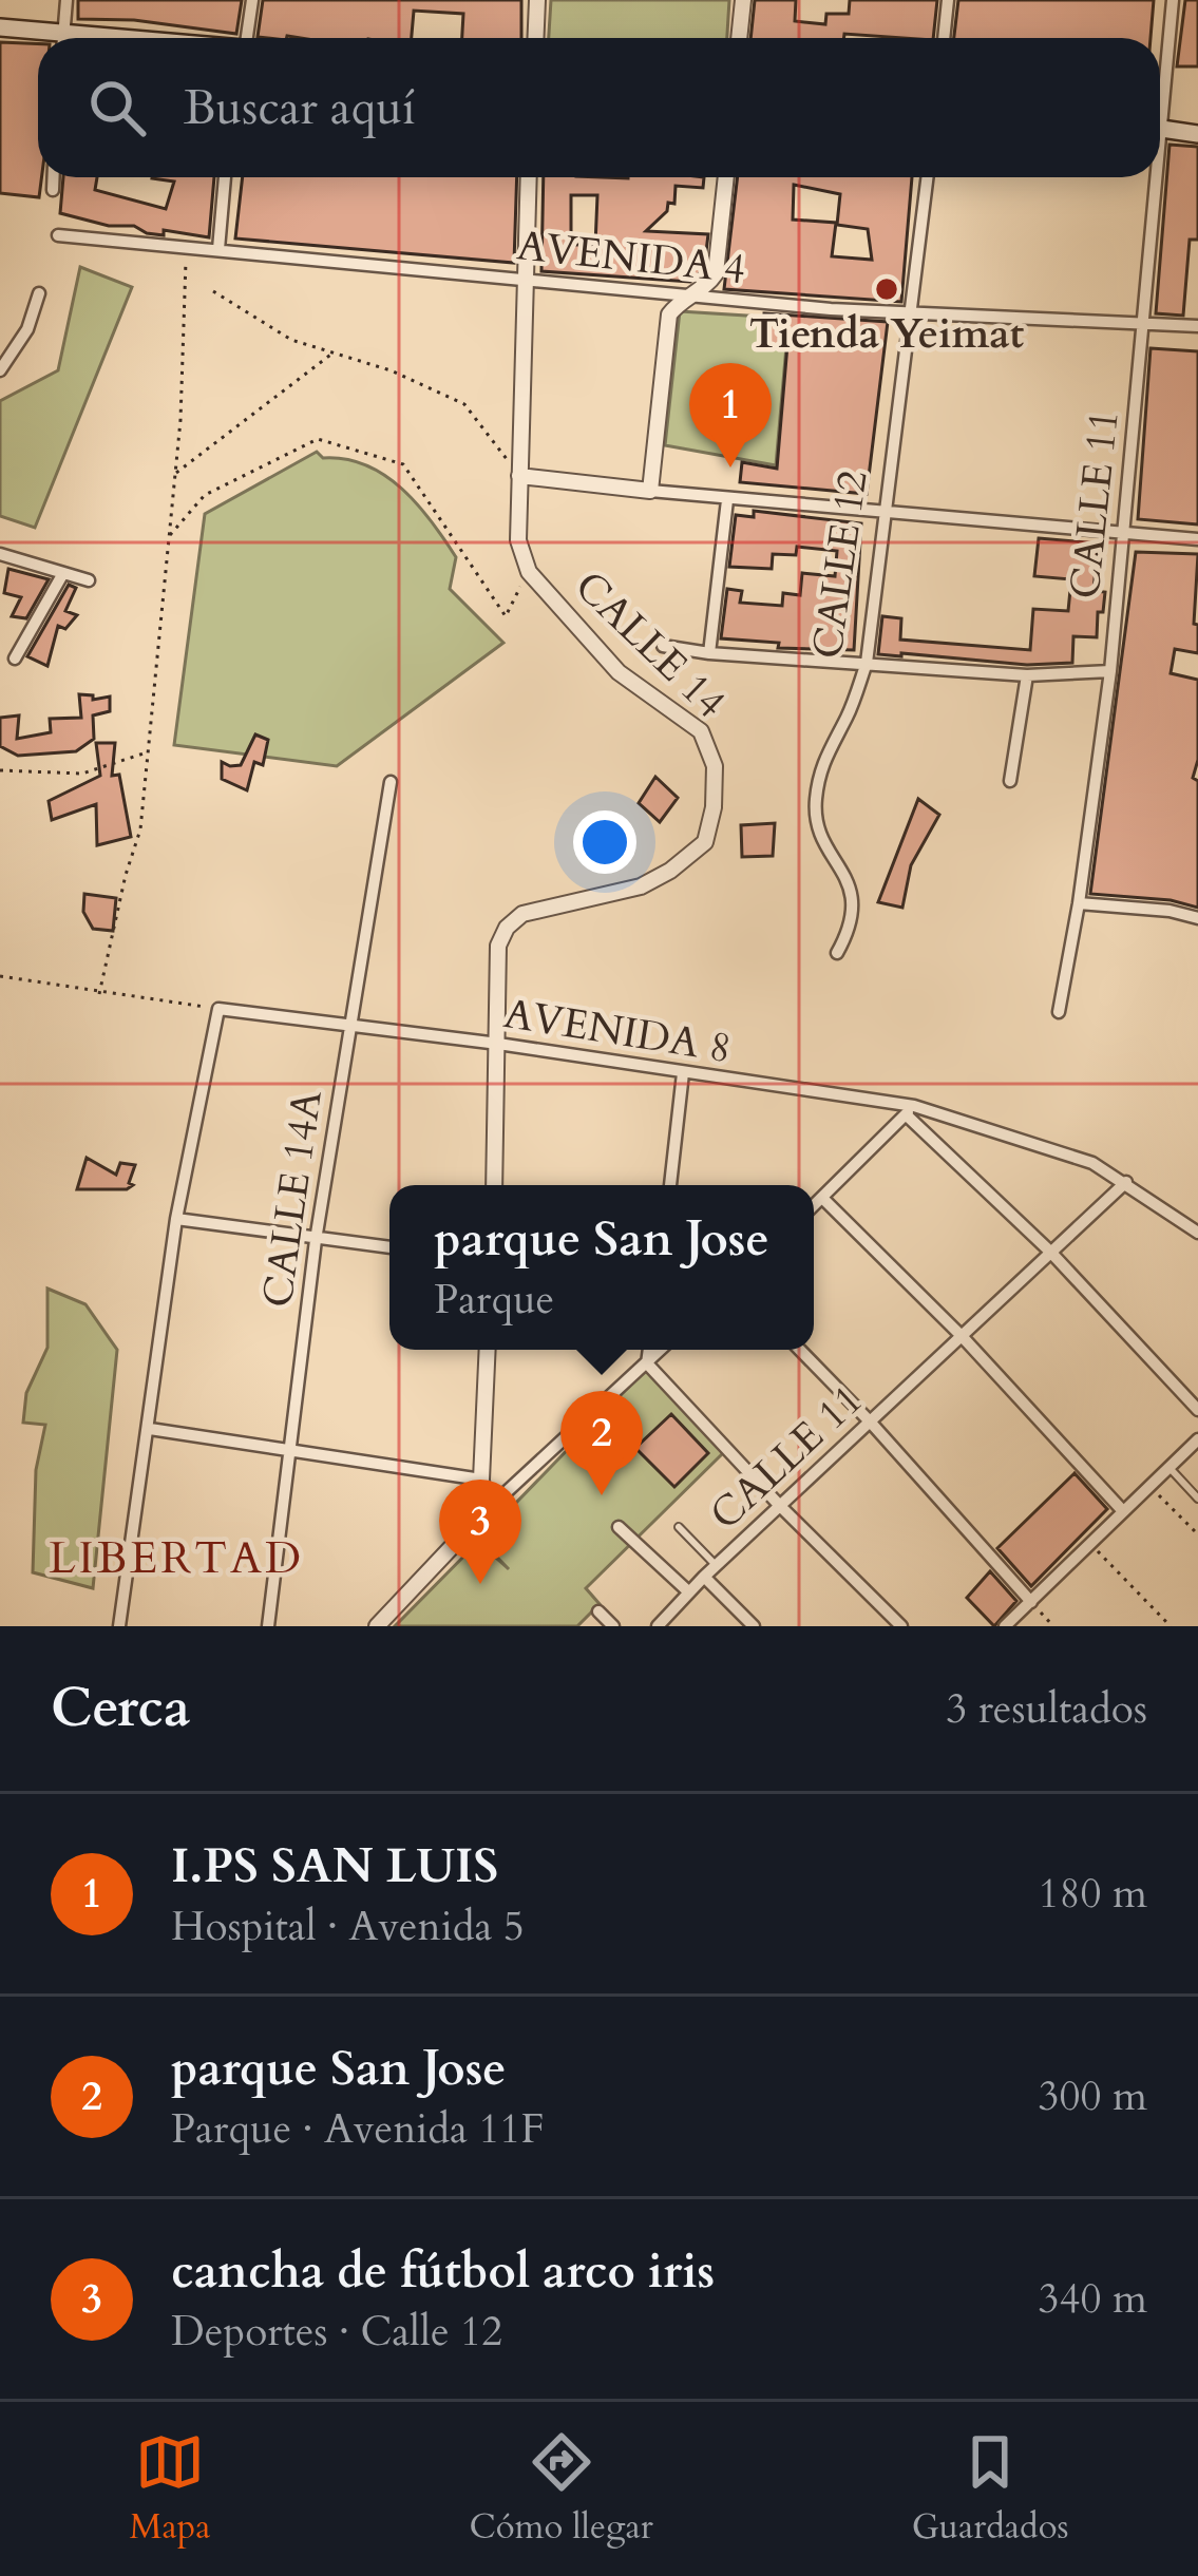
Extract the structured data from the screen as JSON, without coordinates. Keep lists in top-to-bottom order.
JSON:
{
  "streets": {
    "street": [
      "AVENIDA 4",
      "CALLE 11",
      "CALLE 12",
      "CALLE 14",
      "AVENIDA 8",
      "CALLE 14A"
    ]
  },
  "crossings": [
    ["AVENIDA 4", "CALLE 11"],
    ["AVENIDA 4", "CALLE 12"],
    ["AVENIDA 4", "CALLE 14"],
    ["CALLE 11", "AVENIDA 8"],
    ["CALLE 14", "AVENIDA 8"],
    ["AVENIDA 8", "CALLE 14A"]
  ],
  "districts": ["LIBERTAD"],
  "places": ["Tienda Yeimat"],
  "page": {
    "search": "Buscar aquí",
    "pins": ["1", "2", "3"],
    "popup": ["parque San Jose", "Parque"],
    "heading": ["Cerca", "3 resultados"],
    "list": [
      {
        "mark": "1",
        "name": "I.PS SAN LUIS",
        "note": "Hospital · Avenida 5",
        "value": "180 m"
      },
      {
        "mark": "2",
        "name": "parque San Jose",
        "note": "Parque · Avenida 11F",
        "value": "300 m"
      },
      {
        "mark": "3",
        "name": "cancha de fútbol arco iris",
        "note": "Deportes · Calle 12",
        "value": "340 m"
      }
    ],
    "nav": ["Mapa", "Cómo llegar", "Guardados"]
  }
}
